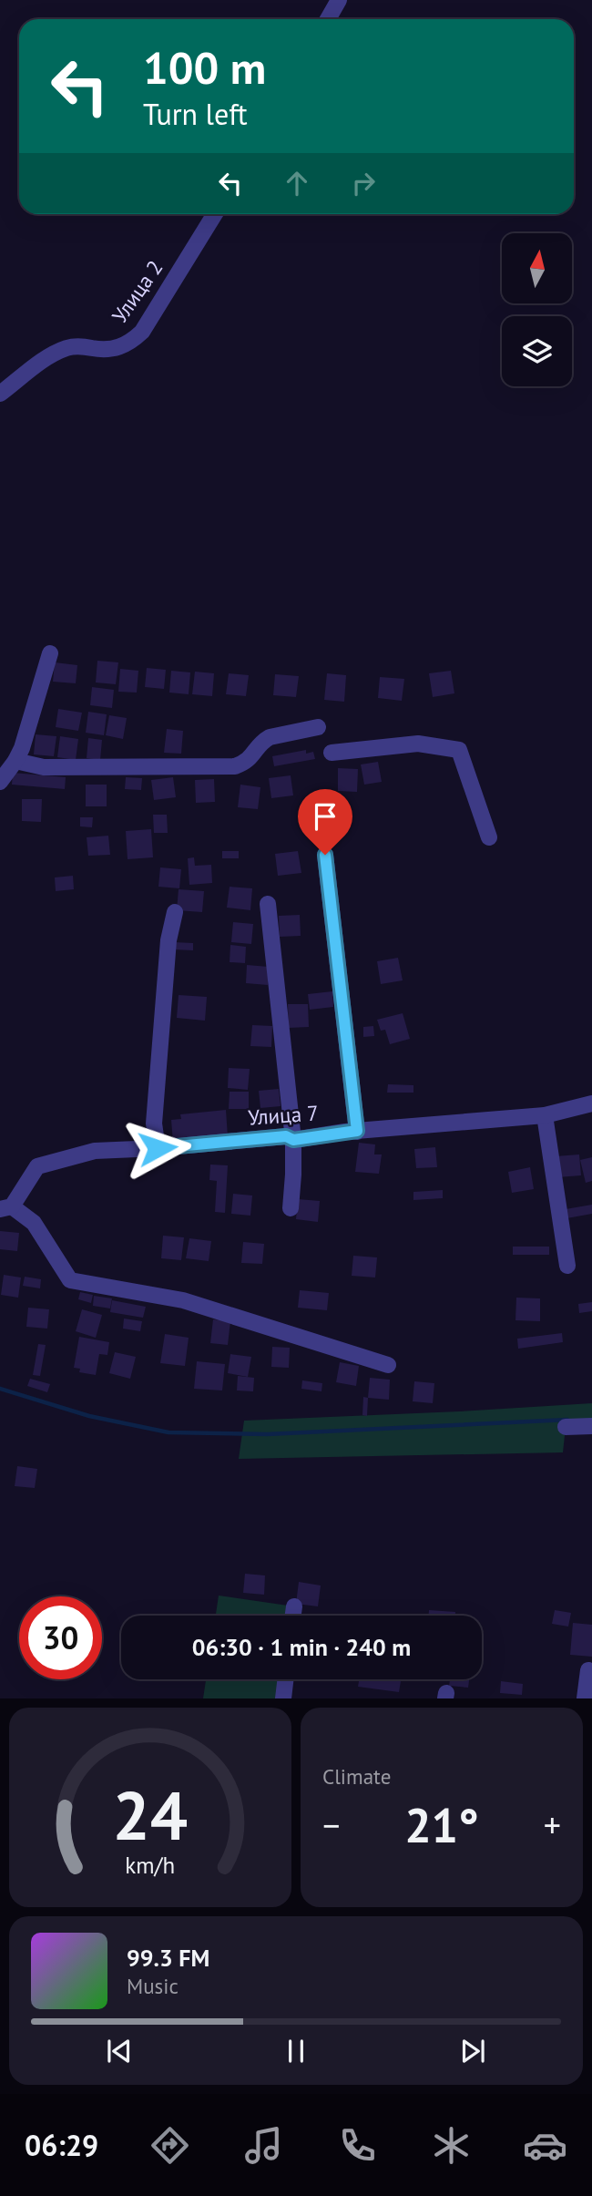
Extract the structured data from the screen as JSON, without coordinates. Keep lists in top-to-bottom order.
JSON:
{
  "streets": {
    "street": ["Улица 2", "Улица 7"]
  },
  "north": "top",
  "page": {
    "turn": ["100 m", "Turn left"],
    "limit": "30",
    "trip": "06:30 · 1 min · 240 m",
    "tile": "Climate",
    "heat": ["−", "21°", "+"],
    "song": ["99.3 FM", "Music"],
    "tabs": "06:29",
    "gauge": ["24", "km/h"]
  }
}
